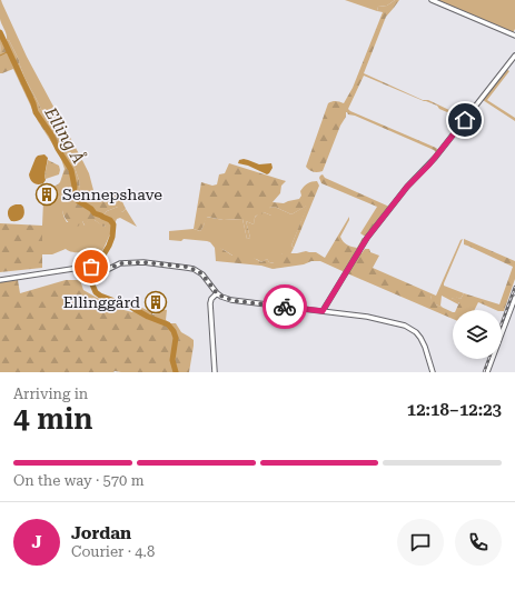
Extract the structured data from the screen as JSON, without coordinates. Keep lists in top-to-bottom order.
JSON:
{
  "water": ["Elling Å"],
  "places": {
    "building": ["Sennepshave", "Ellinggård"]
  },
  "page": {
    "heading": ["4 min", "Arriving in", "12:18–12:23"],
    "panel": ["Jordan", "Courier · 4.8"],
    "bar": "On the way · 570 m",
    "round": "J"
  }
}
